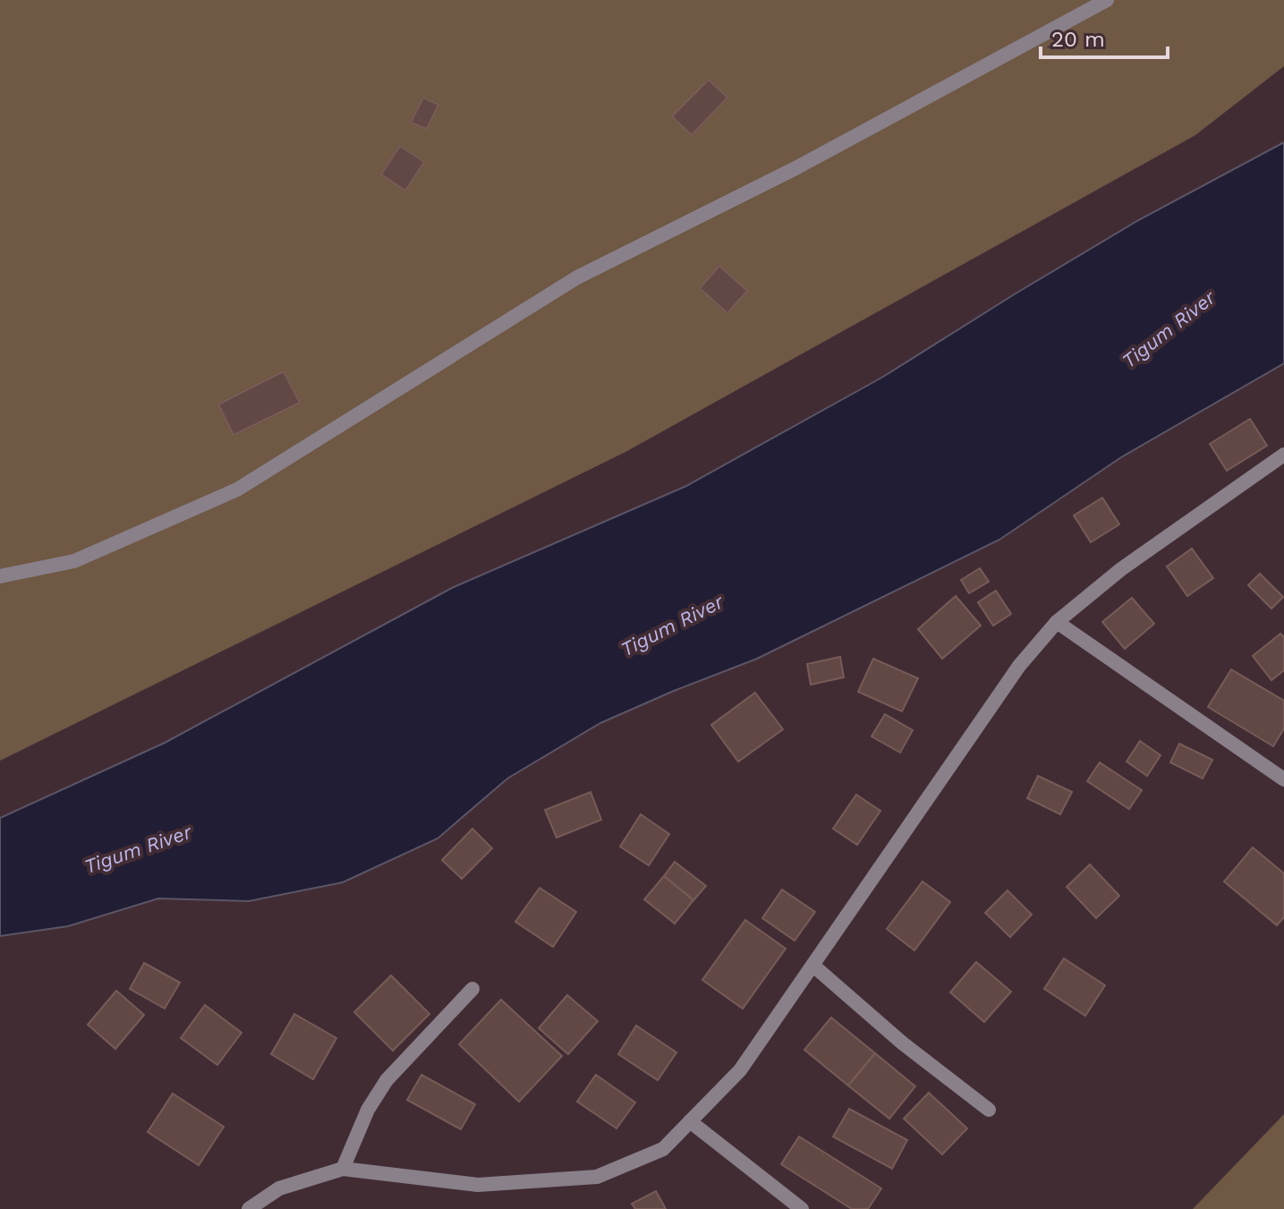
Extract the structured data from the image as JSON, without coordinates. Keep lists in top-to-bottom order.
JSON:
{
  "water": ["Tigum River"],
  "scale_bar": "20 m"
}
